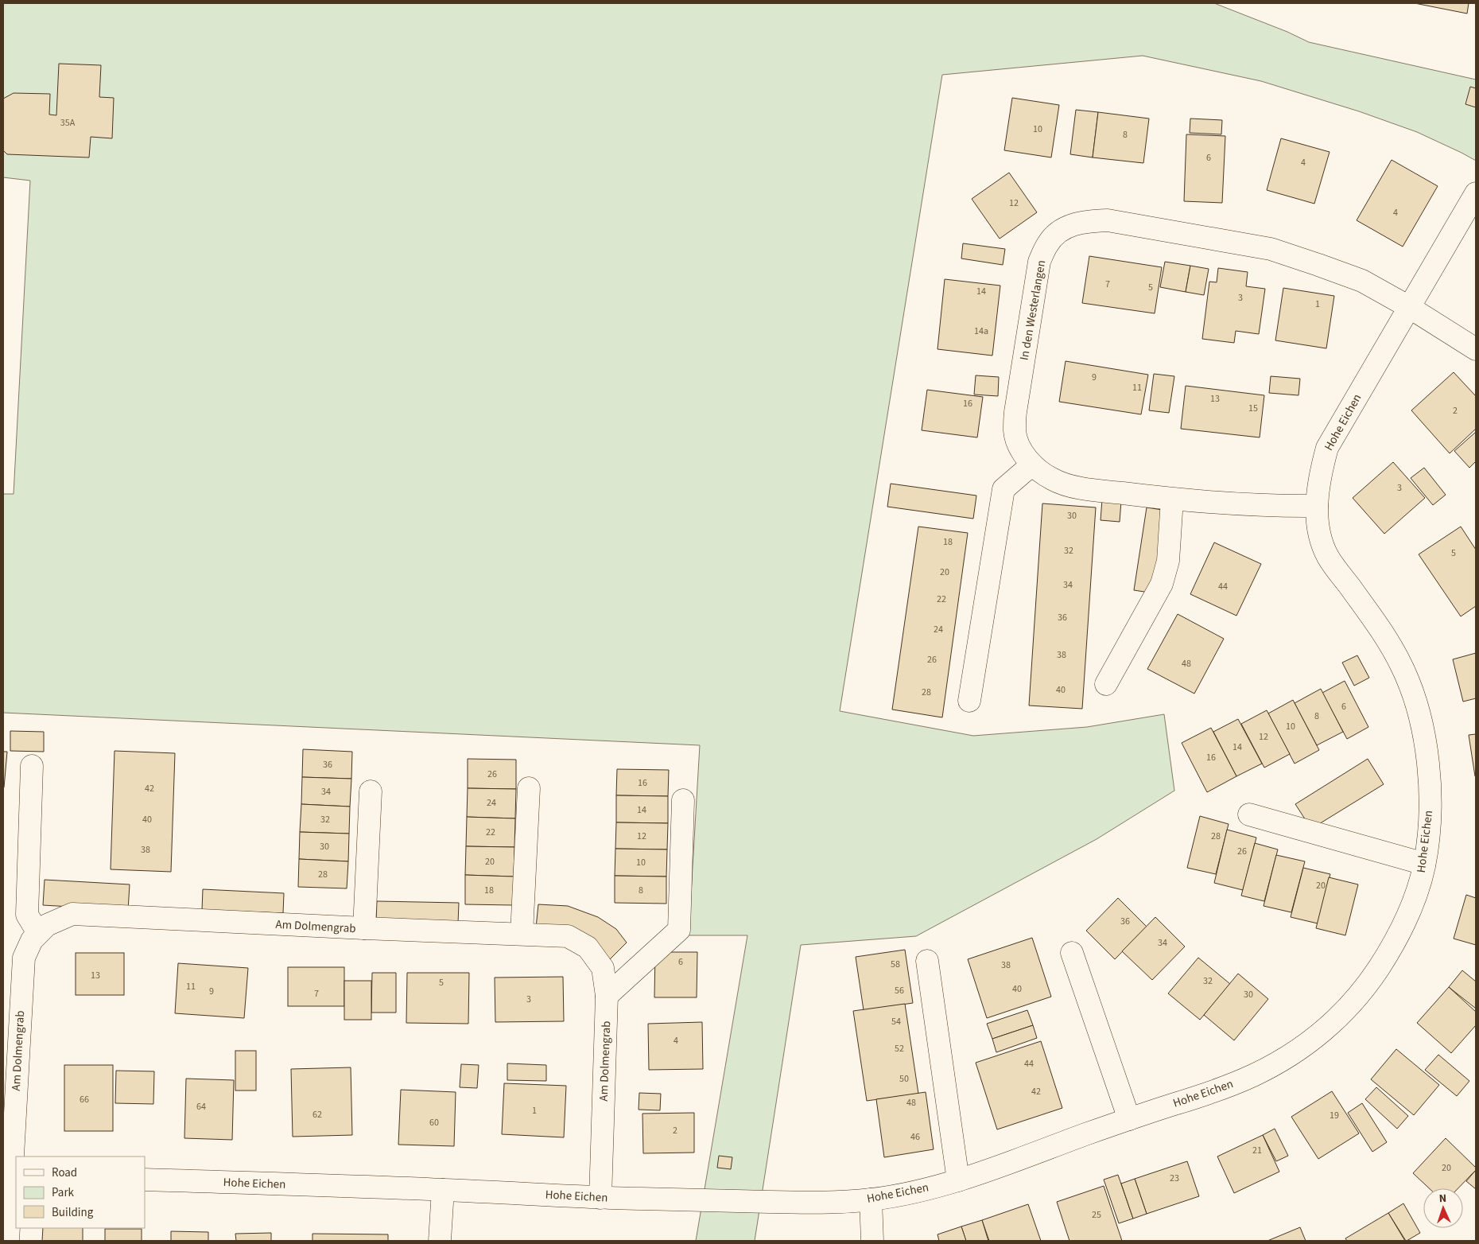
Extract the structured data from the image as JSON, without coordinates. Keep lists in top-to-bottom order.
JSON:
{
  "streets": {
    "street": ["In den Westerlangen", "Hohe Eichen", "Am Dolmengrab"]
  },
  "crossings": [
    ["In den Westerlangen", "Hohe Eichen"],
    ["Hohe Eichen", "Am Dolmengrab"]
  ],
  "house_numbers": [
    "35A",
    "10",
    "8",
    "6",
    "4",
    "12",
    "4",
    "7",
    "5",
    "14",
    "3",
    "1",
    "14a",
    "9",
    "11",
    "13",
    "16",
    "15",
    "2",
    "3",
    "30",
    "18",
    "32",
    "5",
    "20",
    "34",
    "44",
    "22",
    "36",
    "24",
    "38",
    "26",
    "48",
    "40",
    "28",
    "6",
    "8",
    "10",
    "12",
    "14",
    "16",
    "36",
    "26",
    "16",
    "42",
    "34",
    "24",
    "14",
    "40",
    "32",
    "22",
    "12",
    "28",
    "30",
    "38",
    "26",
    "20",
    "10",
    "28",
    "20",
    "18",
    "8",
    "36",
    "34",
    "6",
    "58",
    "38",
    "13",
    "32",
    "5",
    "11",
    "40",
    "56",
    "9",
    "7",
    "30",
    "3",
    "54",
    "4",
    "52",
    "44",
    "50",
    "42",
    "66",
    "48",
    "64",
    "1",
    "62",
    "19",
    "60",
    "2",
    "46",
    "21",
    "20",
    "23",
    "25"
  ],
  "legend": ["Road", "Park", "Building"],
  "north": "top"
}
